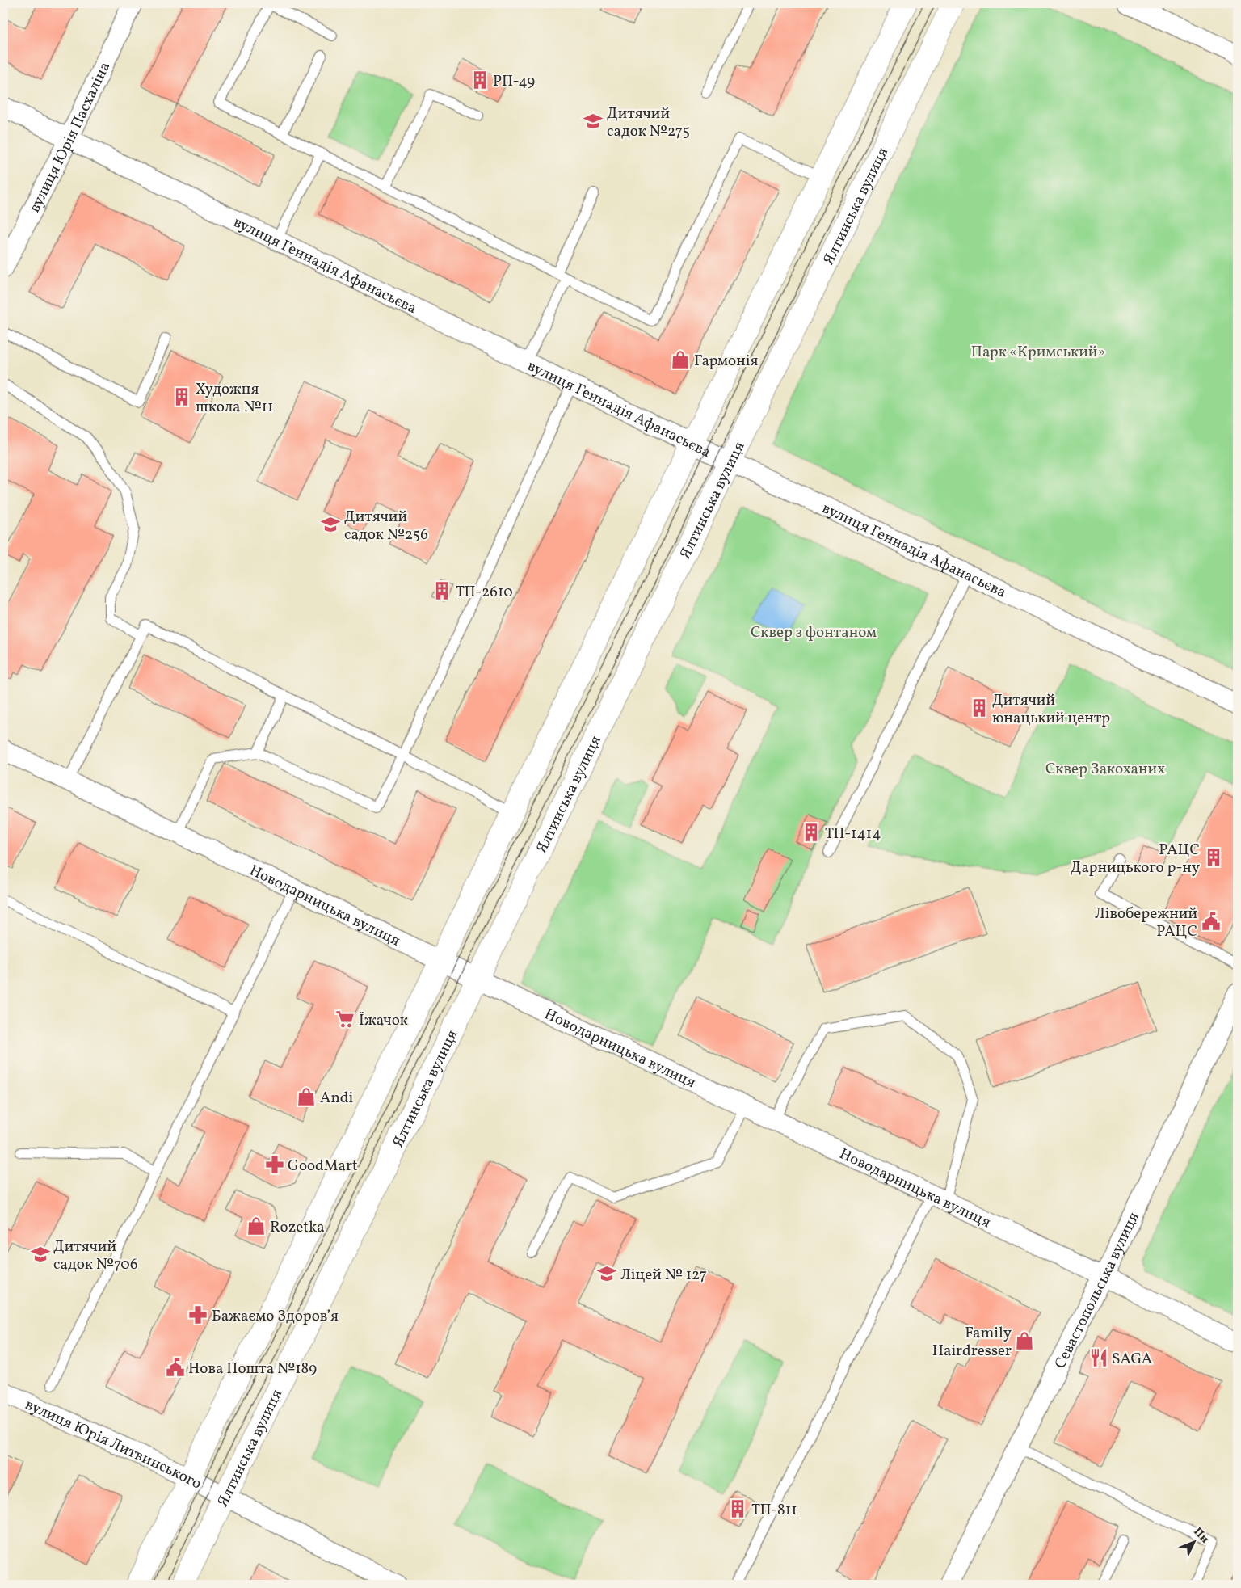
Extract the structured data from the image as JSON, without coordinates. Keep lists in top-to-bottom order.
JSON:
{
  "streets": {
    "street": [
      "вулиця Юрія Пасхаліна",
      "Ялтинська вулиця",
      "вулиця Геннадія Афанасьєва",
      "Новодарницька вулиця",
      "Севастопольська вулиця",
      "вулиця Юрія Литвинського"
    ]
  },
  "crossings": [
    ["вулиця Юрія Пасхаліна", "вулиця Геннадія Афанасьєва"],
    ["Ялтинська вулиця", "вулиця Геннадія Афанасьєва"],
    ["Ялтинська вулиця", "Новодарницька вулиця"],
    ["Ялтинська вулиця", "вулиця Юрія Литвинського"],
    ["Новодарницька вулиця", "Севастопольська вулиця"]
  ],
  "parks": ["Парк «Кримський»", "Сквер з фонтаном", "Сквер Закоханих"],
  "places": {
    "building": [
      "РП-49",
      "Художня школа №11",
      "ТП-2610",
      "Дитячий юнацький центр",
      "ТП-1414",
      "РАЦС Дарницького р-ну",
      "ТП-811"
    ],
    "school or university": [
      "Дитячий садок №275",
      "Дитячий садок №256",
      "Дитячий садок №706",
      "Ліцей № 127"
    ],
    "shop": [
      "Гармонія",
      "Andi",
      "Rozetka",
      "Family Hairdresser"
    ],
    "public building": ["Лівобережний РАЦС", "Нова Пошта №189"],
    "supermarket": ["Їжачок"],
    "pharmacy": ["GoodMart", "Бажаємо Здоров’я"],
    "restaurant": ["SAGA"]
  },
  "north": "top right"
}
